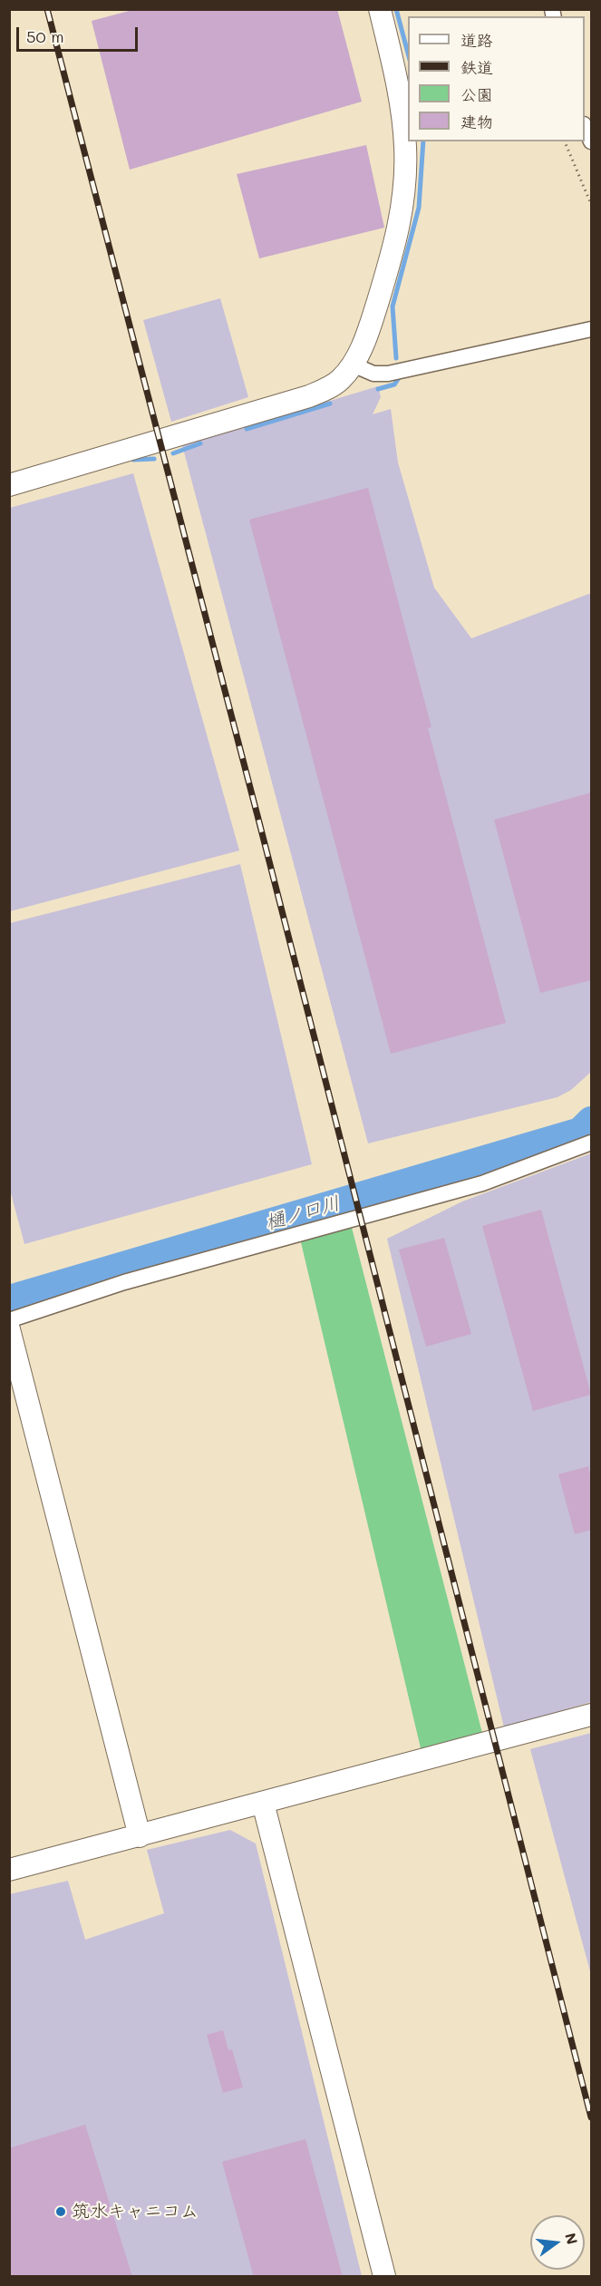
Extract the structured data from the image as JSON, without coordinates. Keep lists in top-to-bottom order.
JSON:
{
  "water": ["樋ノ口川"],
  "places": ["筑水キャニコム"],
  "legend": [
    "道路",
    "鉄道",
    "公園",
    "建物"
  ],
  "scale_bar": "50 m",
  "north": "right"
}
